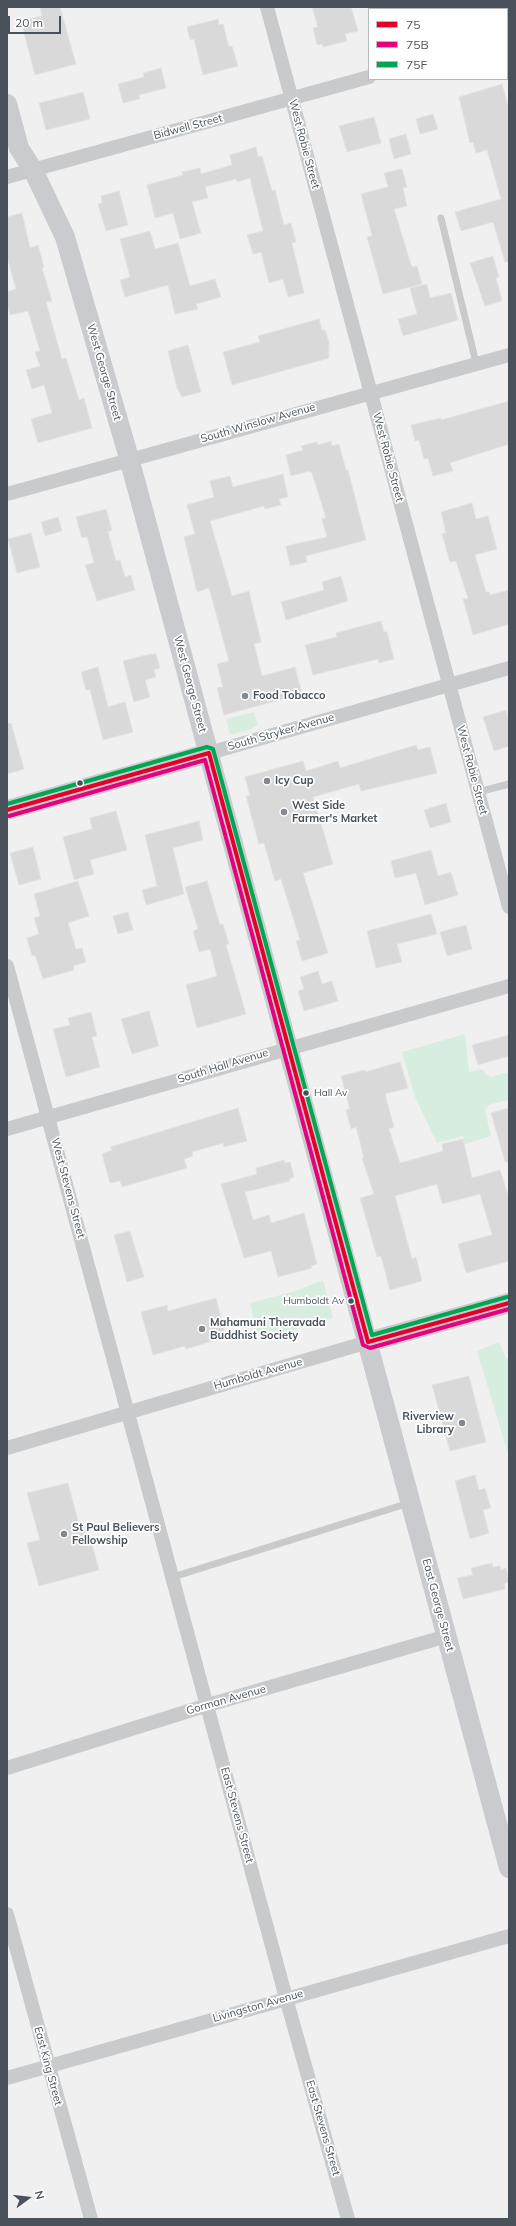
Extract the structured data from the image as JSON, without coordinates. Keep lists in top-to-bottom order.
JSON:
{
  "streets": {
    "street": [
      "Bidwell Street",
      "West Robie Street",
      "West George Street",
      "South Winslow Avenue",
      "South Stryker Avenue",
      "South Hall Avenue",
      "West Stevens Street",
      "Humboldt Avenue",
      "East George Street",
      "Gorman Avenue",
      "East Stevens Street",
      "Livingston Avenue",
      "East King Street"
    ]
  },
  "crossings": [
    ["Bidwell Street", "West Robie Street"],
    ["Bidwell Street", "West George Street"],
    ["West Robie Street", "South Winslow Avenue"],
    ["West Robie Street", "South Stryker Avenue"],
    ["West George Street", "South Winslow Avenue"],
    ["West George Street", "South Stryker Avenue"],
    ["West George Street", "South Hall Avenue"],
    ["West George Street", "Humboldt Avenue"],
    ["West George Street", "East George Street"],
    ["South Hall Avenue", "West Stevens Street"],
    ["West Stevens Street", "Humboldt Avenue"],
    ["West Stevens Street", "East Stevens Street"],
    ["Humboldt Avenue", "East George Street"],
    ["Humboldt Avenue", "East Stevens Street"],
    ["East George Street", "Gorman Avenue"],
    ["Gorman Avenue", "East Stevens Street"],
    ["East Stevens Street", "Livingston Avenue"],
    ["Livingston Avenue", "East King Street"]
  ],
  "places": [
    "Food Tobacco",
    "Icy Cup",
    "West Side Farmer's Market",
    "Hall Av",
    "Humboldt Av",
    "Mahamuni Theravada Buddhist Society",
    "Riverview Library",
    "St Paul Believers Fellowship"
  ],
  "lines": ["transit line 75F", "transit line 75", "transit line 75B"],
  "legend": ["75", "75B", "75F"],
  "scale_bar": "20 m",
  "north": "right"
}
